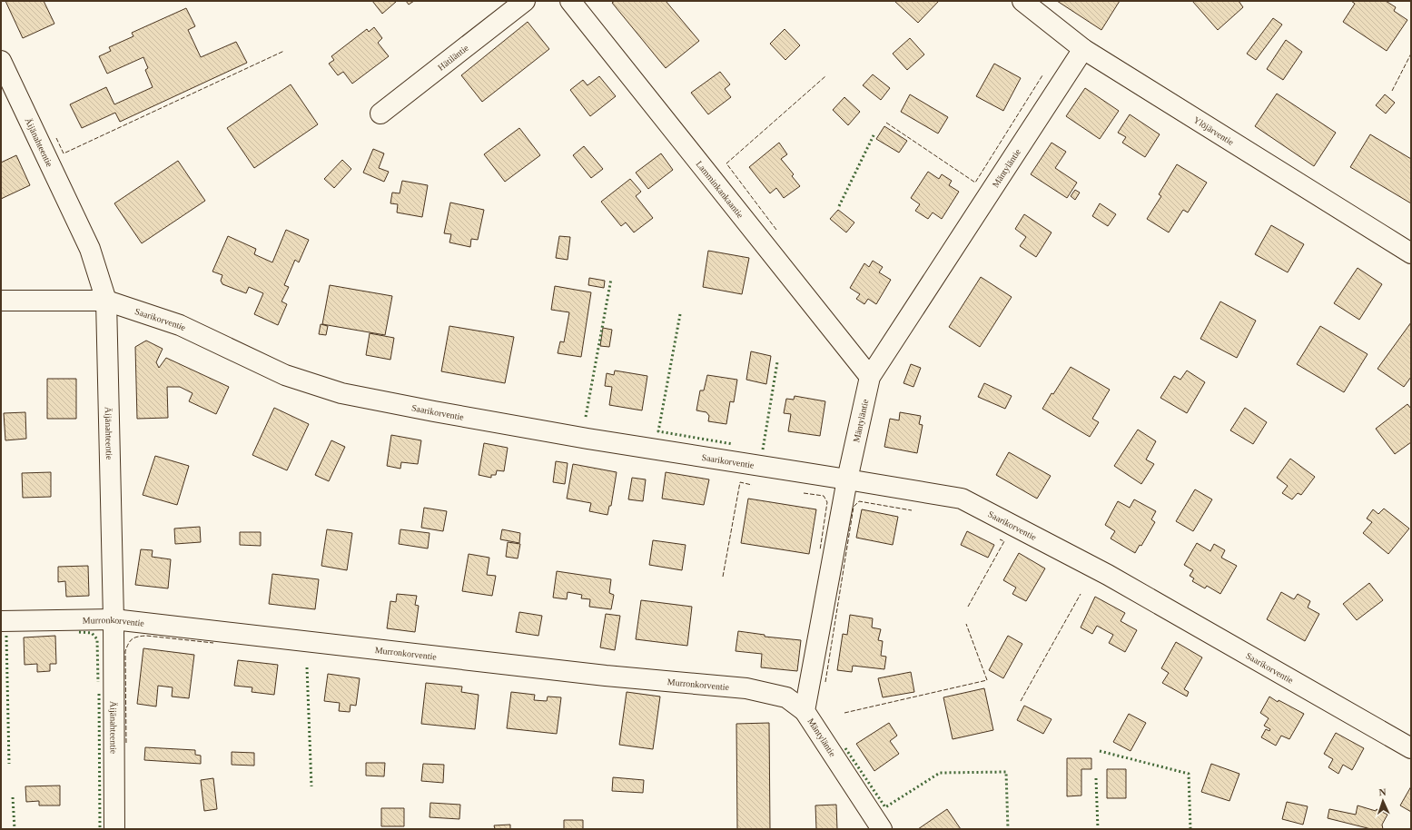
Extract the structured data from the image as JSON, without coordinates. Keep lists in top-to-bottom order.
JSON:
{
  "streets": {
    "street": [
      "Hätiläntie",
      "Ylöjärventie",
      "Äijänahteentie",
      "Mäntyläntie",
      "Lamminkankaantie",
      "Saarikorventie",
      "Murronkorventie"
    ]
  },
  "crossings": [
    ["Ylöjärventie", "Mäntyläntie"],
    ["Äijänahteentie", "Saarikorventie"],
    ["Äijänahteentie", "Murronkorventie"],
    ["Mäntyläntie", "Lamminkankaantie"],
    ["Mäntyläntie", "Saarikorventie"],
    ["Mäntyläntie", "Murronkorventie"]
  ],
  "north": "top"
}
